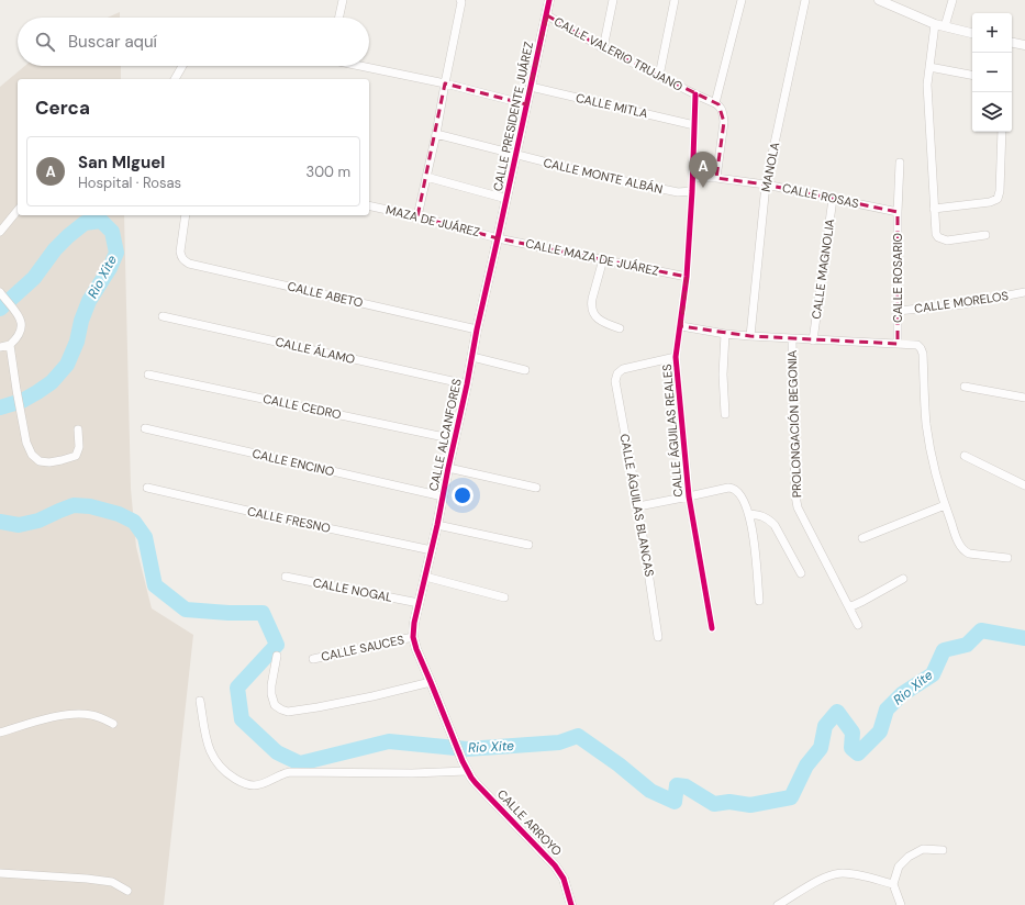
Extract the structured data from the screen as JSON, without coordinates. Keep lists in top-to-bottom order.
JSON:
{
  "streets": {
    "street": [
      "CALLE VALERIO TRUJANO",
      "CALLE MITLA",
      "CALLE PRESIDENTE JUÁREZ",
      "MANOLA",
      "CALLE MONTE ALBÁN",
      "CALLE ROSAS",
      "MAZA DE JUÁREZ",
      "CALLE MAZA DE JUÁREZ",
      "CALLE MAGNOLIA",
      "CALLE ROSARIO",
      "CALLE ABETO",
      "CALLE MORELOS",
      "CALLE ÁLAMO",
      "CALLE CEDRO",
      "PROLONGACIÓN BEGONIA",
      "CALLE ÁGUILAS REALES",
      "CALLE ALCANFORES",
      "CALLE ENCINO",
      "CALLE ÁGUILAS BLANCAS",
      "CALLE FRESNO",
      "CALLE NOGAL",
      "CALLE SAUCES",
      "CALLE ARROYO"
    ]
  },
  "crossings": [
    ["CALLE VALERIO TRUJANO", "CALLE PRESIDENTE JUÁREZ"],
    ["CALLE VALERIO TRUJANO", "CALLE ÁGUILAS REALES"],
    ["CALLE MITLA", "CALLE PRESIDENTE JUÁREZ"],
    ["CALLE MITLA", "CALLE ÁGUILAS REALES"],
    ["CALLE PRESIDENTE JUÁREZ", "CALLE MONTE ALBÁN"],
    ["CALLE PRESIDENTE JUÁREZ", "MAZA DE JUÁREZ"],
    ["CALLE PRESIDENTE JUÁREZ", "CALLE MAZA DE JUÁREZ"],
    ["CALLE PRESIDENTE JUÁREZ", "CALLE ALCANFORES"],
    ["MANOLA", "CALLE ROSAS"],
    ["CALLE MONTE ALBÁN", "CALLE ÁGUILAS REALES"],
    ["CALLE ROSAS", "CALLE MAGNOLIA"],
    ["CALLE ROSAS", "CALLE ROSARIO"],
    ["CALLE ROSAS", "CALLE ÁGUILAS REALES"],
    ["MAZA DE JUÁREZ", "CALLE MAZA DE JUÁREZ"],
    ["MAZA DE JUÁREZ", "CALLE ALCANFORES"],
    ["CALLE MAZA DE JUÁREZ", "CALLE ÁGUILAS REALES"],
    ["CALLE MAZA DE JUÁREZ", "CALLE ALCANFORES"],
    ["CALLE ROSARIO", "CALLE MORELOS"],
    ["CALLE ABETO", "CALLE ALCANFORES"],
    ["CALLE ÁLAMO", "CALLE ALCANFORES"],
    ["CALLE CEDRO", "CALLE ALCANFORES"],
    ["CALLE ÁGUILAS REALES", "CALLE ÁGUILAS BLANCAS"],
    ["CALLE ALCANFORES", "CALLE ENCINO"],
    ["CALLE ALCANFORES", "CALLE FRESNO"],
    ["CALLE ALCANFORES", "CALLE NOGAL"],
    ["CALLE ALCANFORES", "CALLE SAUCES"],
    ["CALLE ALCANFORES", "CALLE ARROYO"],
    ["CALLE SAUCES", "CALLE ARROYO"]
  ],
  "water": ["Rio Xite"],
  "page": {
    "map_buttons": ["+", "−"],
    "search": "Buscar aquí",
    "heading": "Cerca",
    "list": [
      {
        "mark": "A",
        "name": "San MIguel",
        "note": "Hospital · Rosas",
        "value": "300 m"
      }
    ],
    "pins": "A"
  }
}
